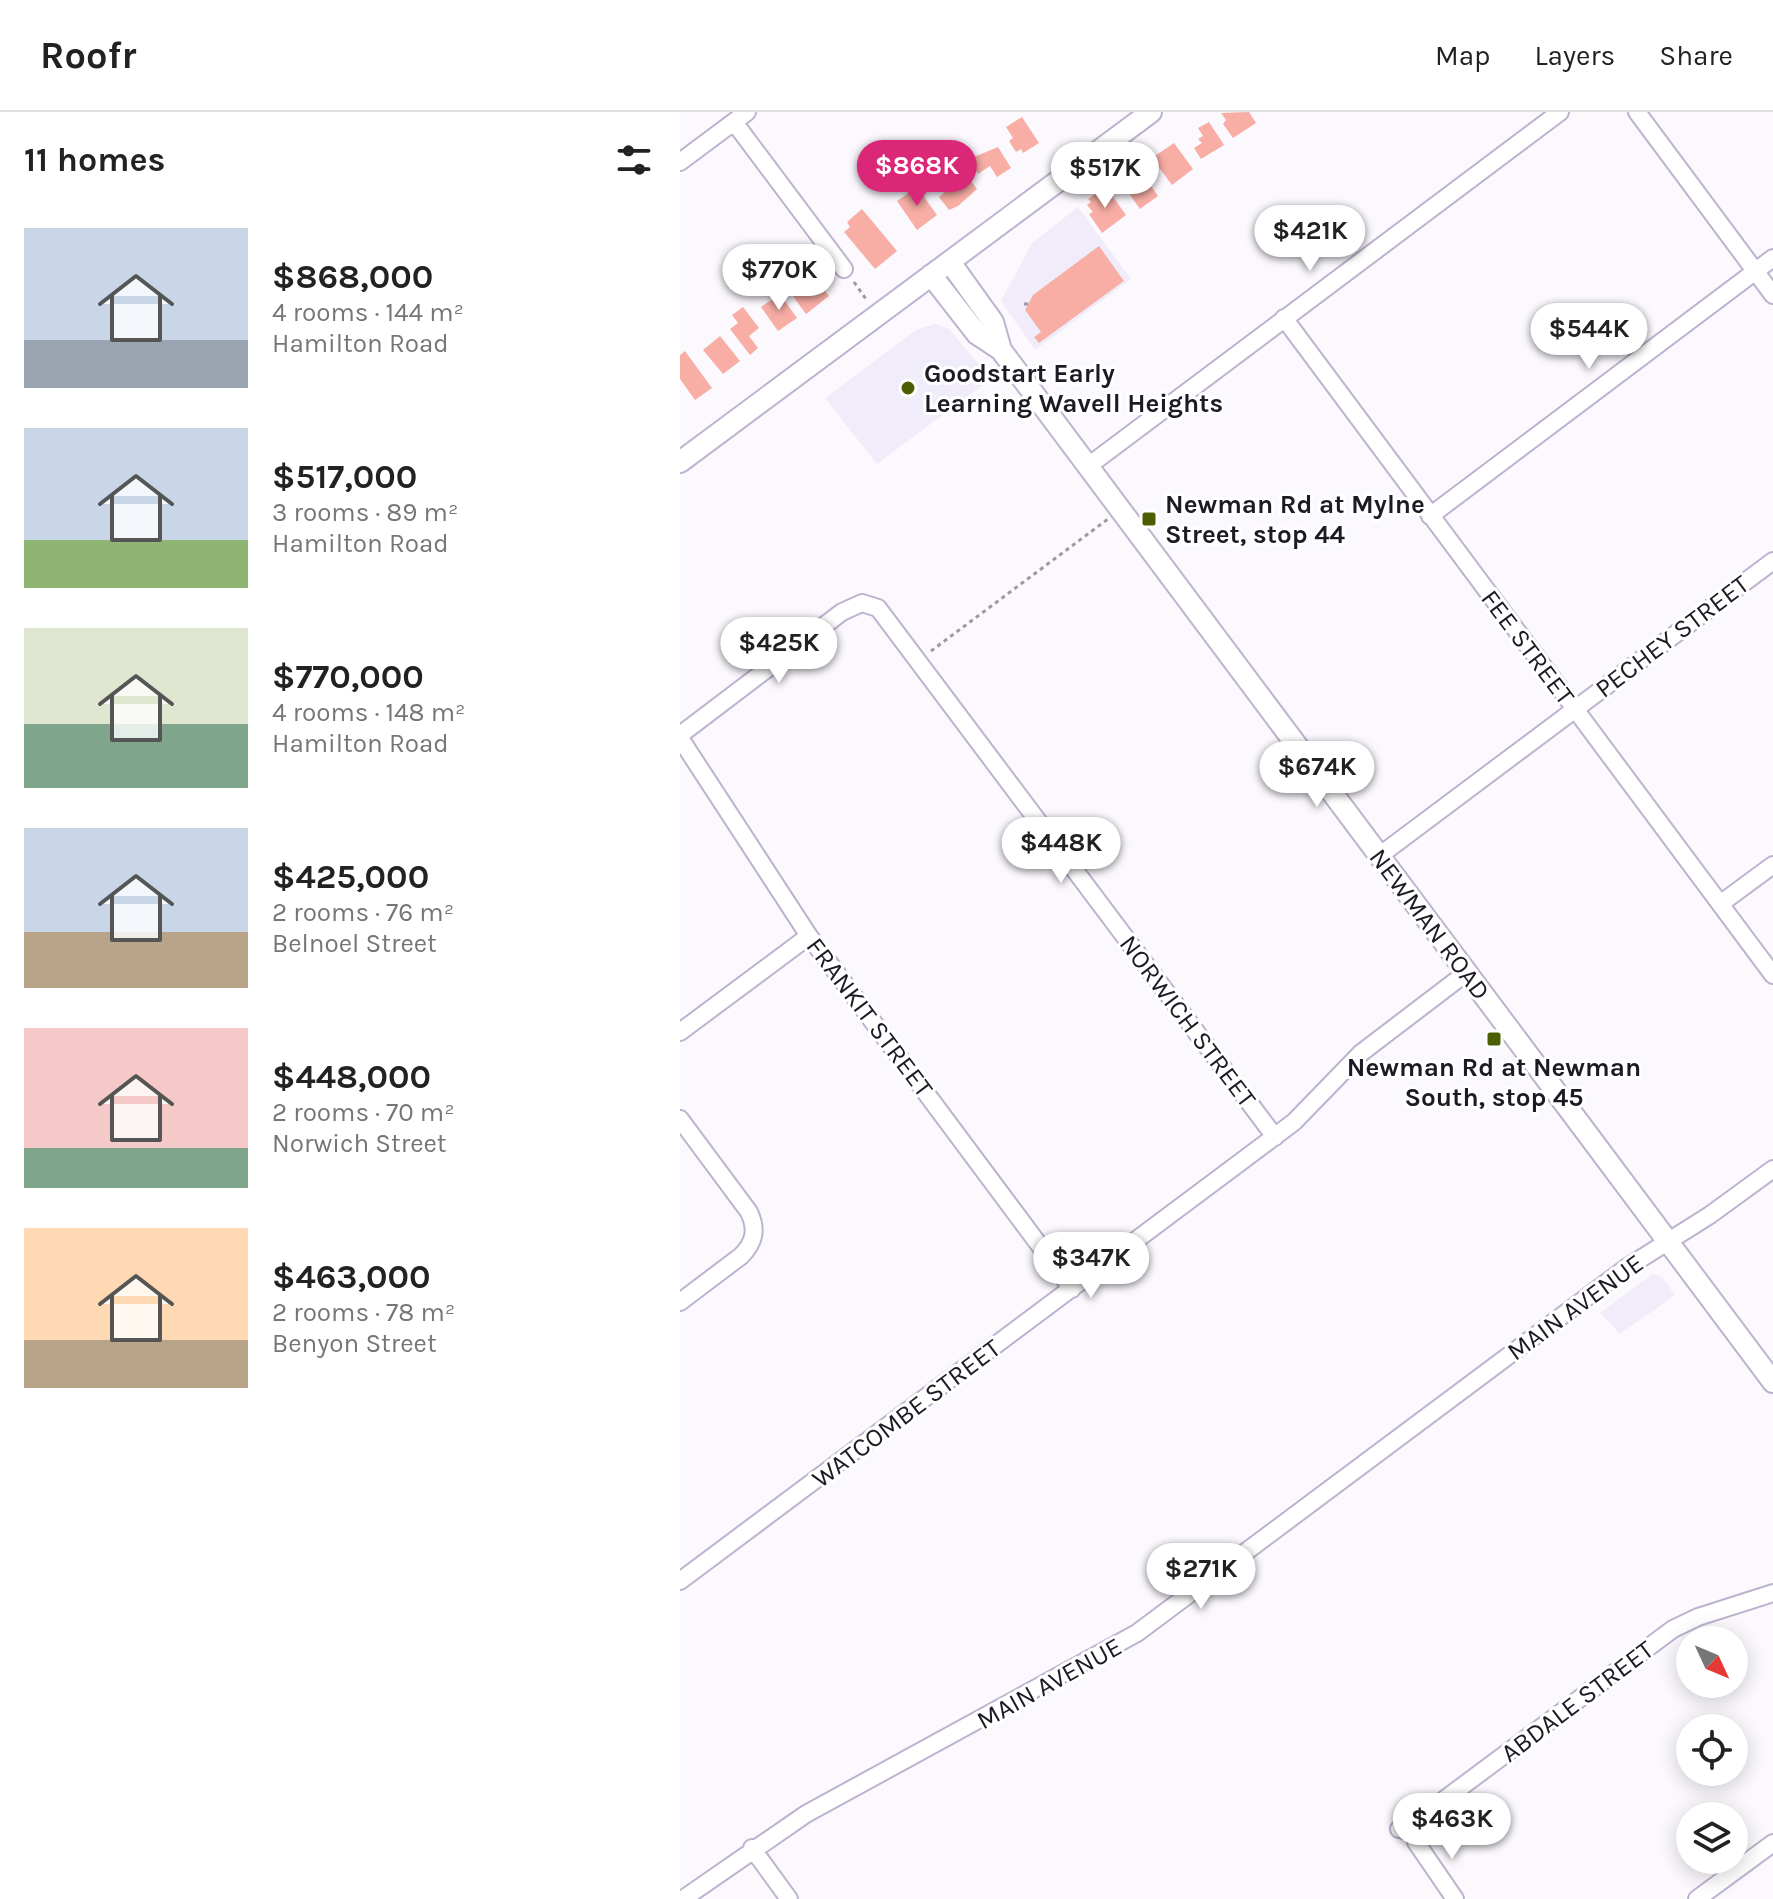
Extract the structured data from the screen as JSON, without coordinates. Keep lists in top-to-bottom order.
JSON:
{
  "streets": {
    "main road": ["NEWMAN ROAD"],
    "street": [
      "PECHEY STREET",
      "FEE STREET",
      "FRANKIT STREET",
      "NORWICH STREET",
      "MAIN AVENUE",
      "WATCOMBE STREET",
      "ABDALE STREET"
    ]
  },
  "crossings": [
    ["PECHEY STREET", "FEE STREET"],
    ["PECHEY STREET", "NEWMAN ROAD"],
    ["NEWMAN ROAD", "MAIN AVENUE"],
    ["NEWMAN ROAD", "WATCOMBE STREET"],
    ["FRANKIT STREET", "NORWICH STREET"],
    ["FRANKIT STREET", "WATCOMBE STREET"],
    ["NORWICH STREET", "WATCOMBE STREET"]
  ],
  "places": {
    "other": ["Goodstart Early Learning Wavell Heights"],
    "transit": ["Newman Rd at Mylne Street, stop 44", "Newman Rd at Newman South, stop 45"]
  },
  "north": "bottom right",
  "page": {
    "header": "Roofr",
    "nav": ["Map", "Layers", "Share"],
    "heading": "11 homes",
    "price": [
      "$868K",
      "$517K",
      "$421K",
      "$770K",
      "$544K",
      "$425K",
      "$674K",
      "$448K",
      "$347K",
      "$271K",
      "$463K"
    ],
    "list": [
      {
        "name": "$868,000",
        "note": "4 rooms · 144 m² · Hamilton Road"
      },
      {
        "name": "$517,000",
        "note": "3 rooms · 89 m² · Hamilton Road"
      },
      {
        "name": "$770,000",
        "note": "4 rooms · 148 m² · Hamilton Road"
      },
      {
        "name": "$425,000",
        "note": "2 rooms · 76 m² · Belnoel Street"
      },
      {
        "name": "$448,000",
        "note": "2 rooms · 70 m² · Norwich Street"
      },
      {
        "name": "$463,000",
        "note": "2 rooms · 78 m² · Benyon Street"
      }
    ]
  }
}
